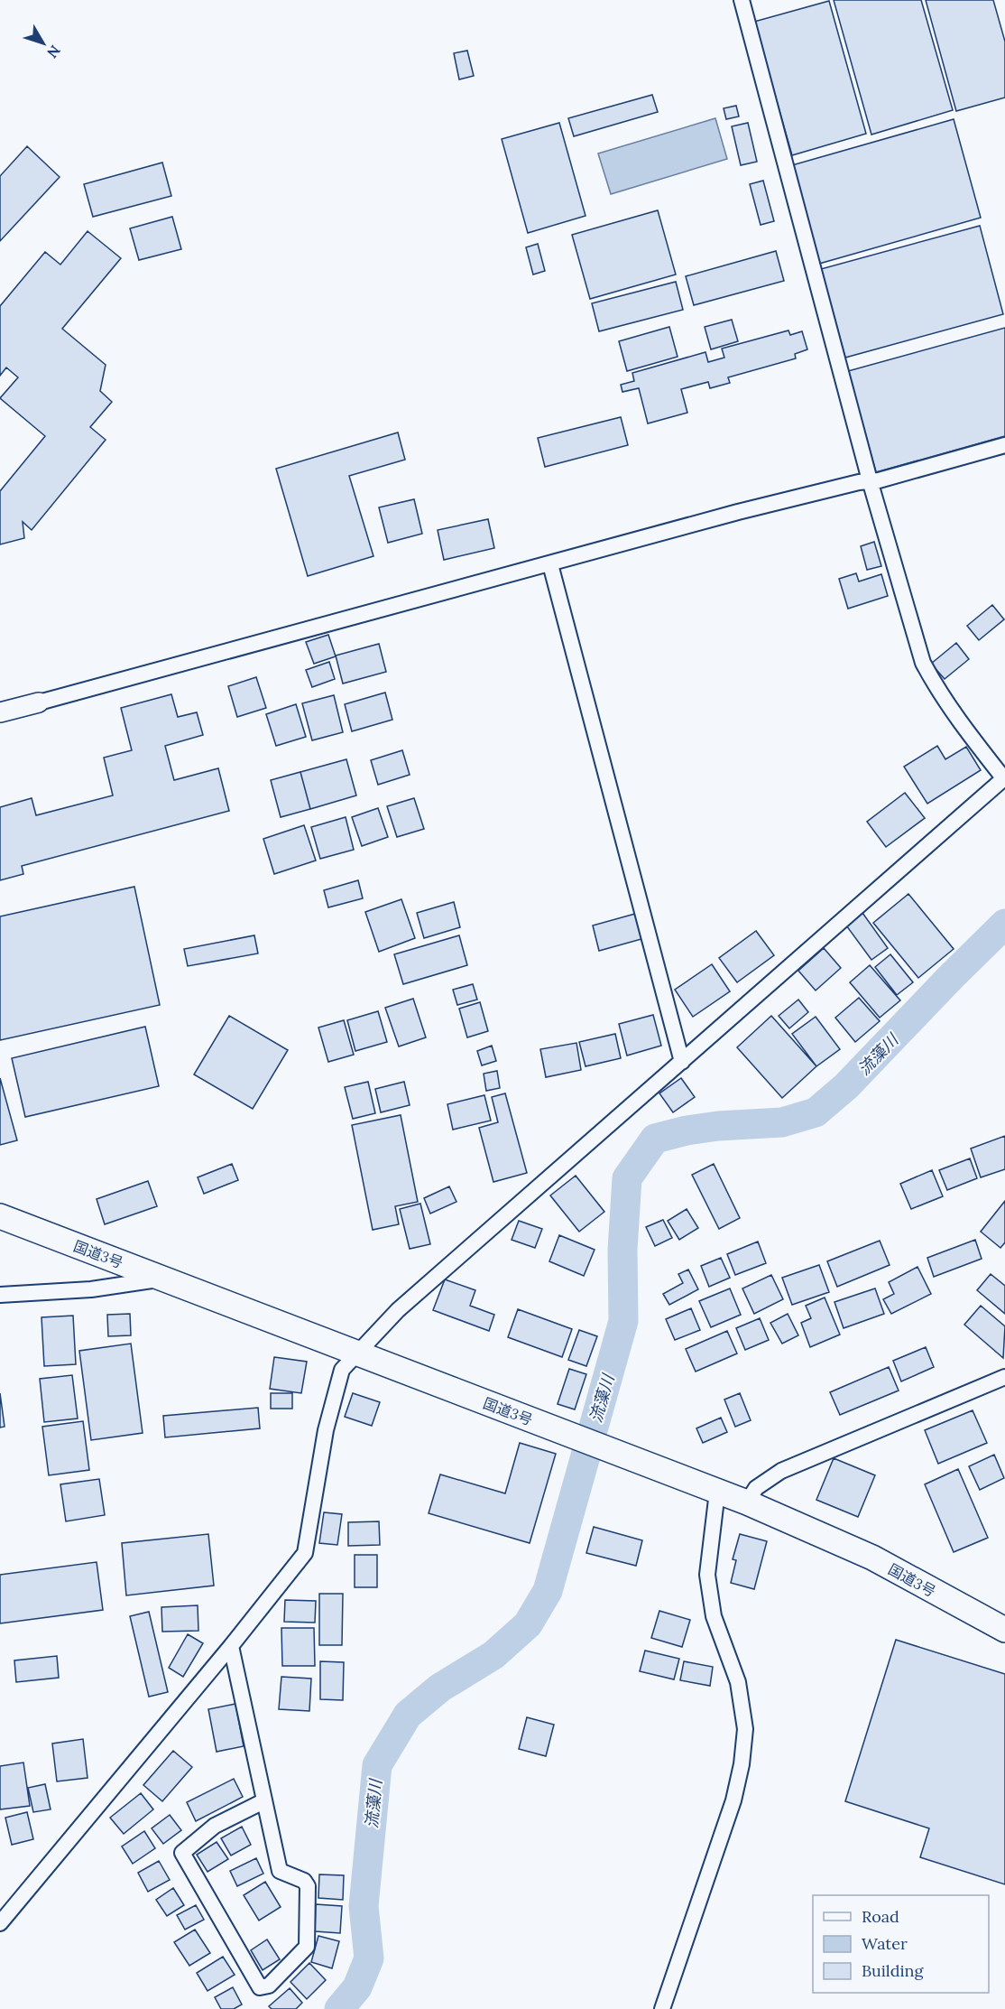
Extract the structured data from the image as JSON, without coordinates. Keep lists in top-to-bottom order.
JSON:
{
  "streets": {
    "highway": ["国道3号"]
  },
  "water": ["流藻川"],
  "legend": ["Road", "Water", "Building"],
  "north": "bottom right"
}
